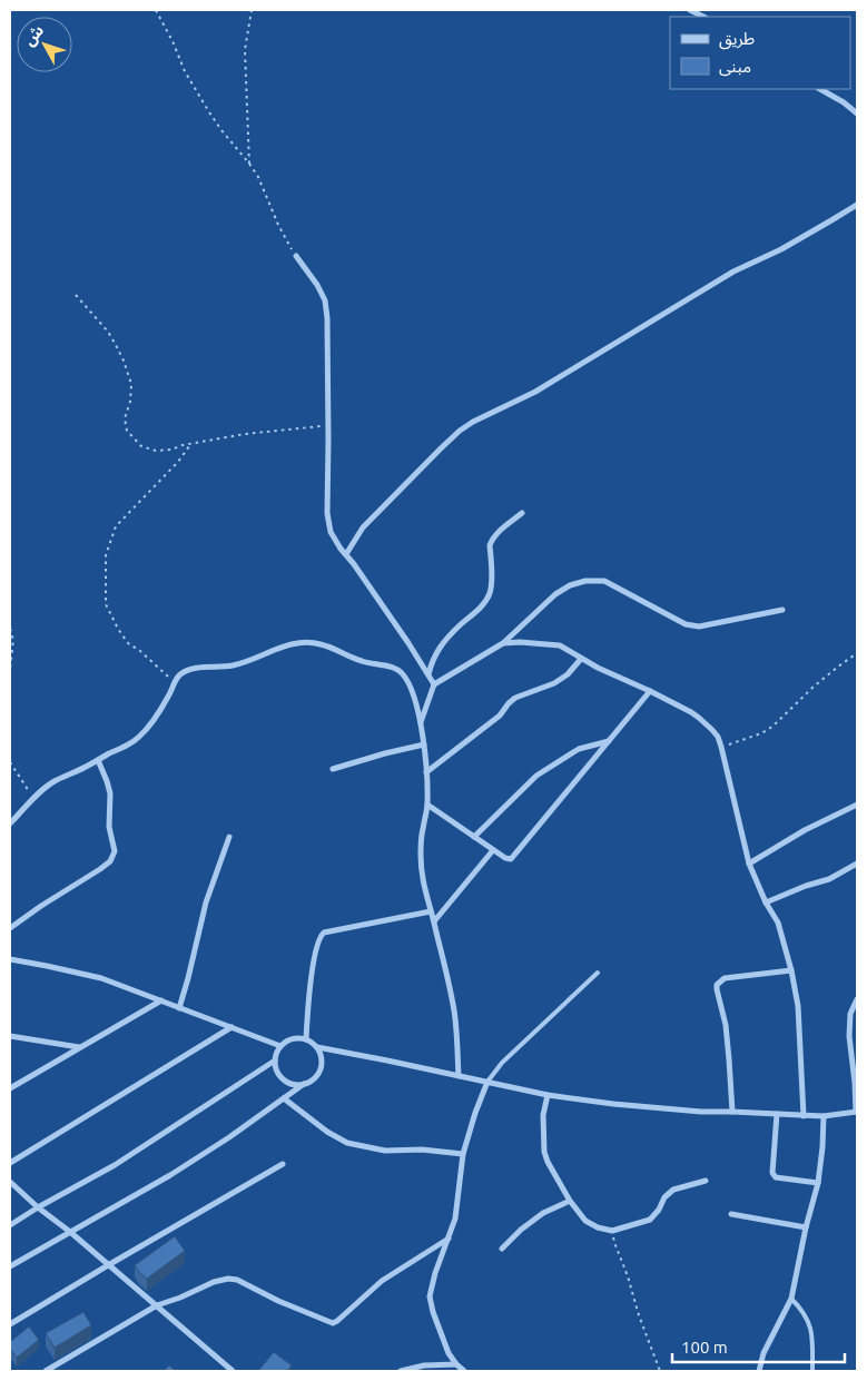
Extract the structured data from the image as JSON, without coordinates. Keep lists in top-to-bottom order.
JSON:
{
  "legend": ["طريق", "مبنى"],
  "scale_bar": "100 m",
  "north": "top left"
}
